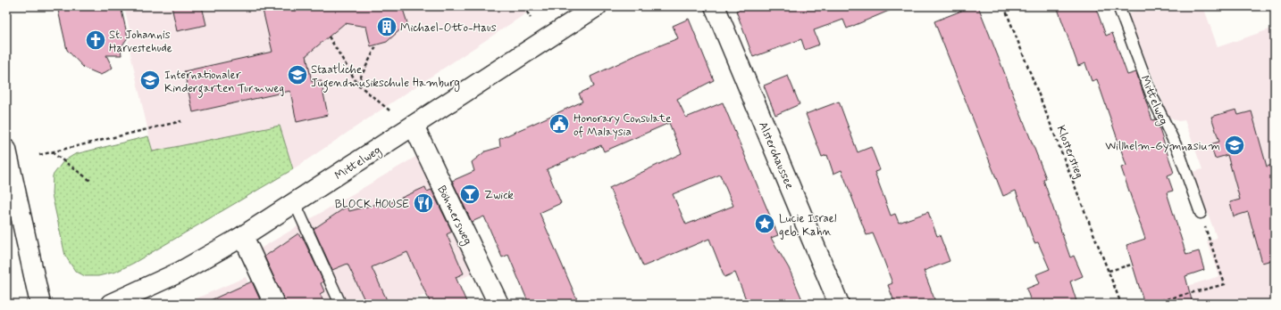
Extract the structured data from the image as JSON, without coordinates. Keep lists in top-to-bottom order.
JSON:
{
  "streets": {
    "street": ["Mittelweg", "Alsterchaussee", "Böhmersweg"],
    "path": ["Klosterstieg"]
  },
  "crossings": [
    ["Mittelweg", "Böhmersweg"]
  ],
  "places": {
    "building": ["Michael-Otto-Haus"],
    "church": ["St. Johannis Harvestehude"],
    "school or university": ["Staatliche Jugendmusikschule Hamburg", "Internationaler Kindergarten Turmweg", "Willhelm-Gymnasium"],
    "public building": ["Honorary Consulate of Malaysia"],
    "bar": ["Zwick"],
    "restaurant": ["BLOCK HOUSE"],
    "place": ["Lucie Israel geb. Kahn"]
  }
}
